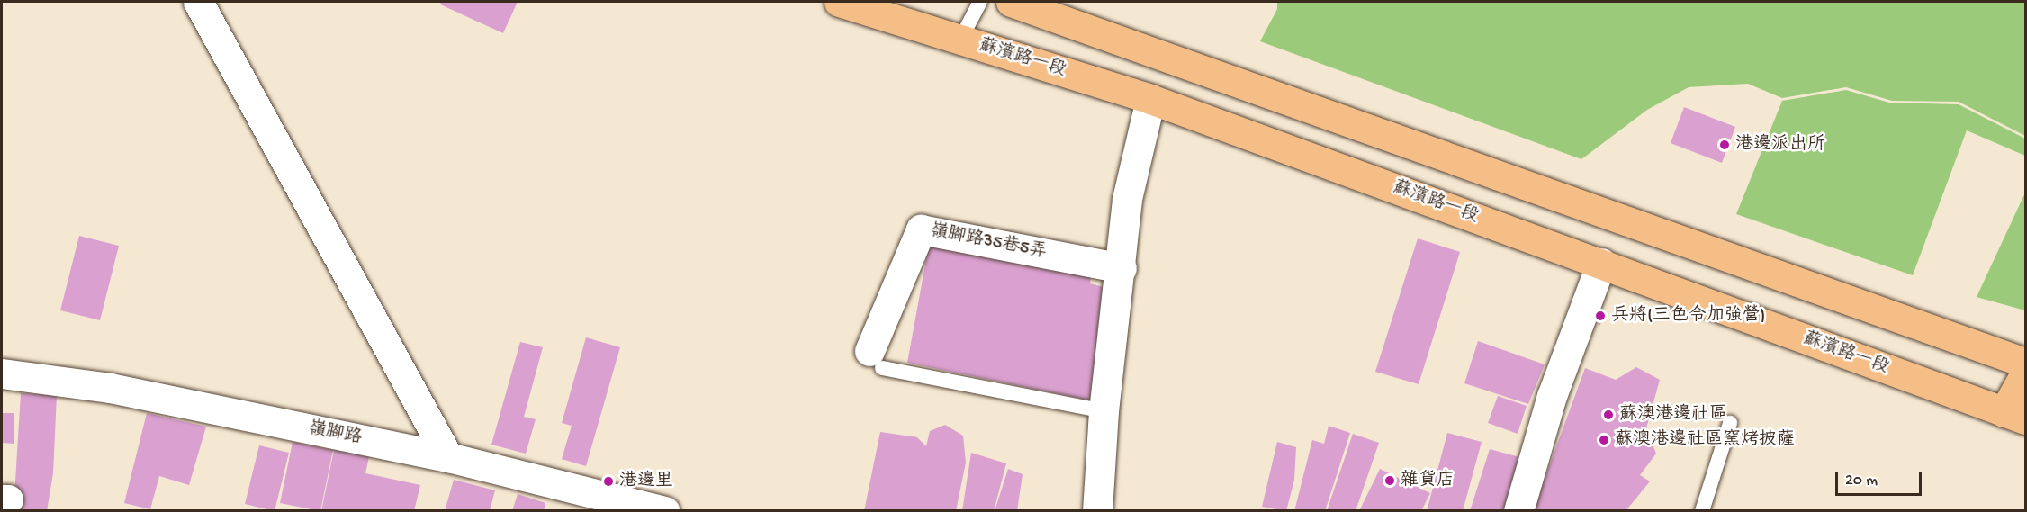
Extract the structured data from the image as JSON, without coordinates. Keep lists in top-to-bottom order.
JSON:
{
  "streets": {
    "main road": ["蘇濱路一段"],
    "street": ["嶺腳路35巷5弄", "嶺腳路"]
  },
  "places": [
    "港邊派出所",
    "兵將(三色令加強營)",
    "蘇澳港邊社區",
    "蘇澳港邊社區窯烤披薩",
    "雜貨店",
    "港邊里"
  ],
  "scale_bar": "20 m"
}
